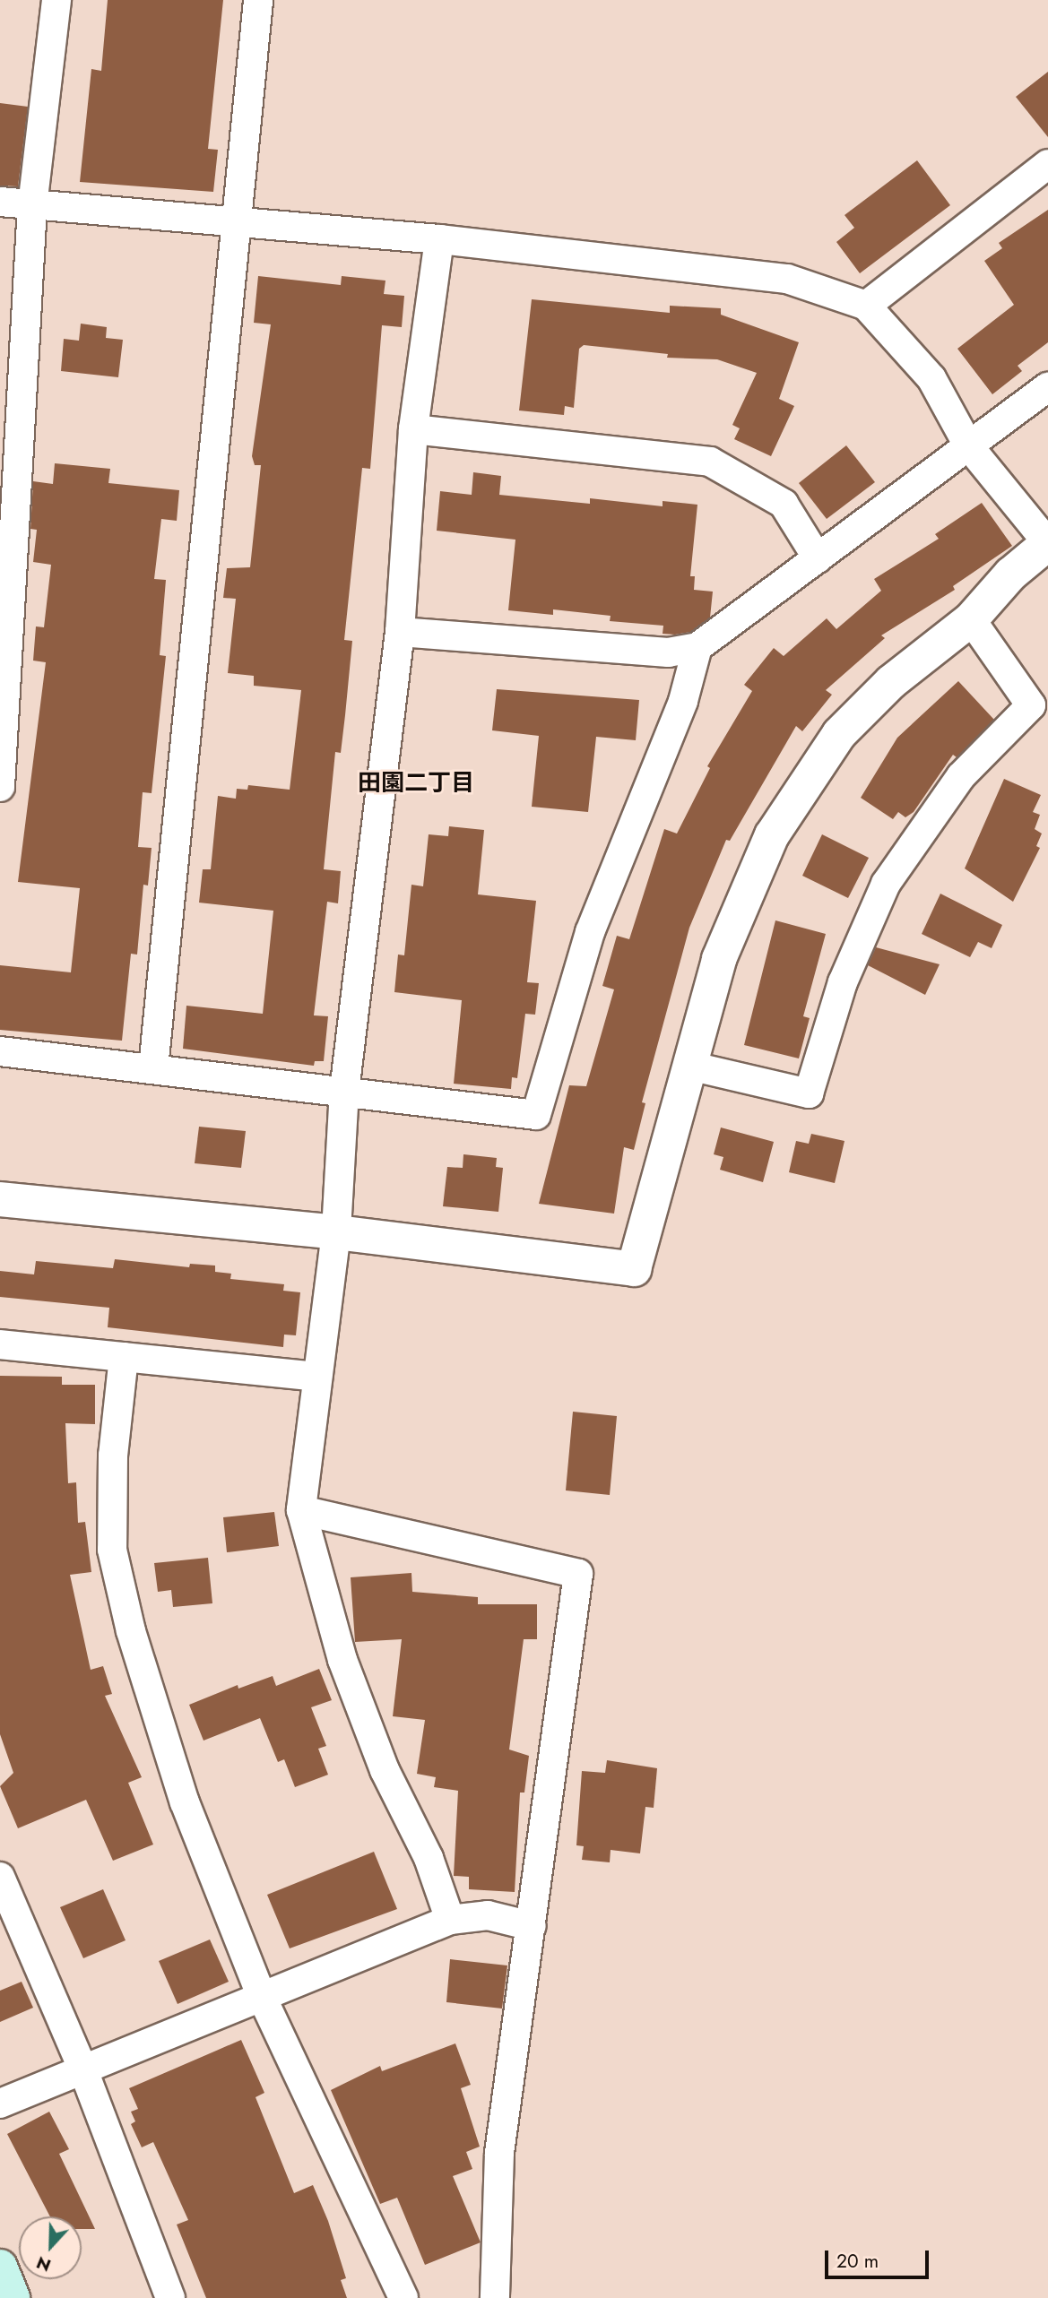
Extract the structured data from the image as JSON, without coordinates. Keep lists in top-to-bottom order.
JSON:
{
  "districts": ["田園二丁目"],
  "scale_bar": "20 m",
  "north": "bottom"
}
